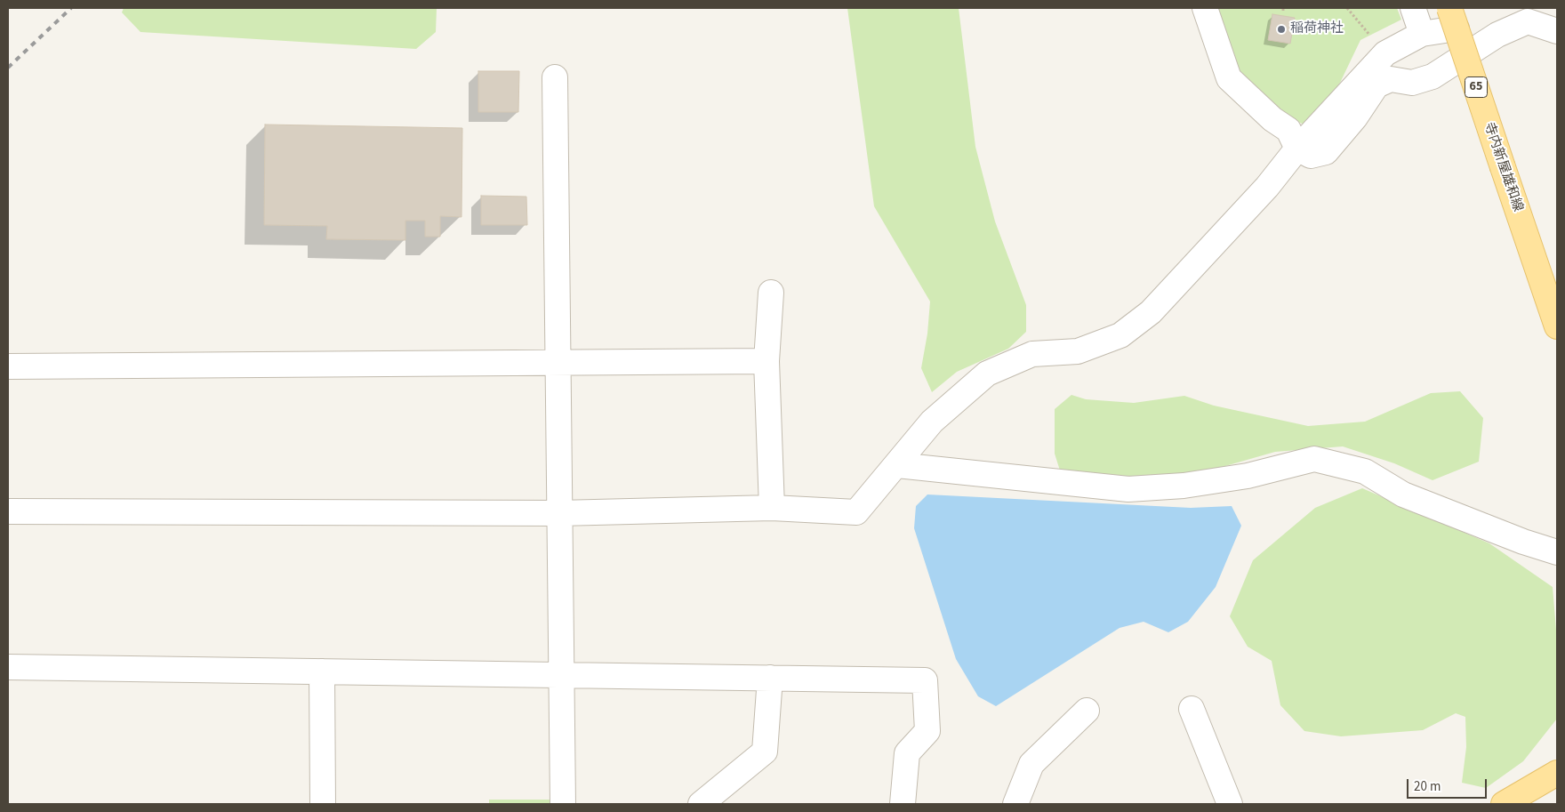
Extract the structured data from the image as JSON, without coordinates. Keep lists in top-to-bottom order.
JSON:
{
  "streets": {
    "main road": ["65", "寺内新屋雄和線"]
  },
  "places": ["稲荷神社"],
  "scale_bar": "20 m"
}
